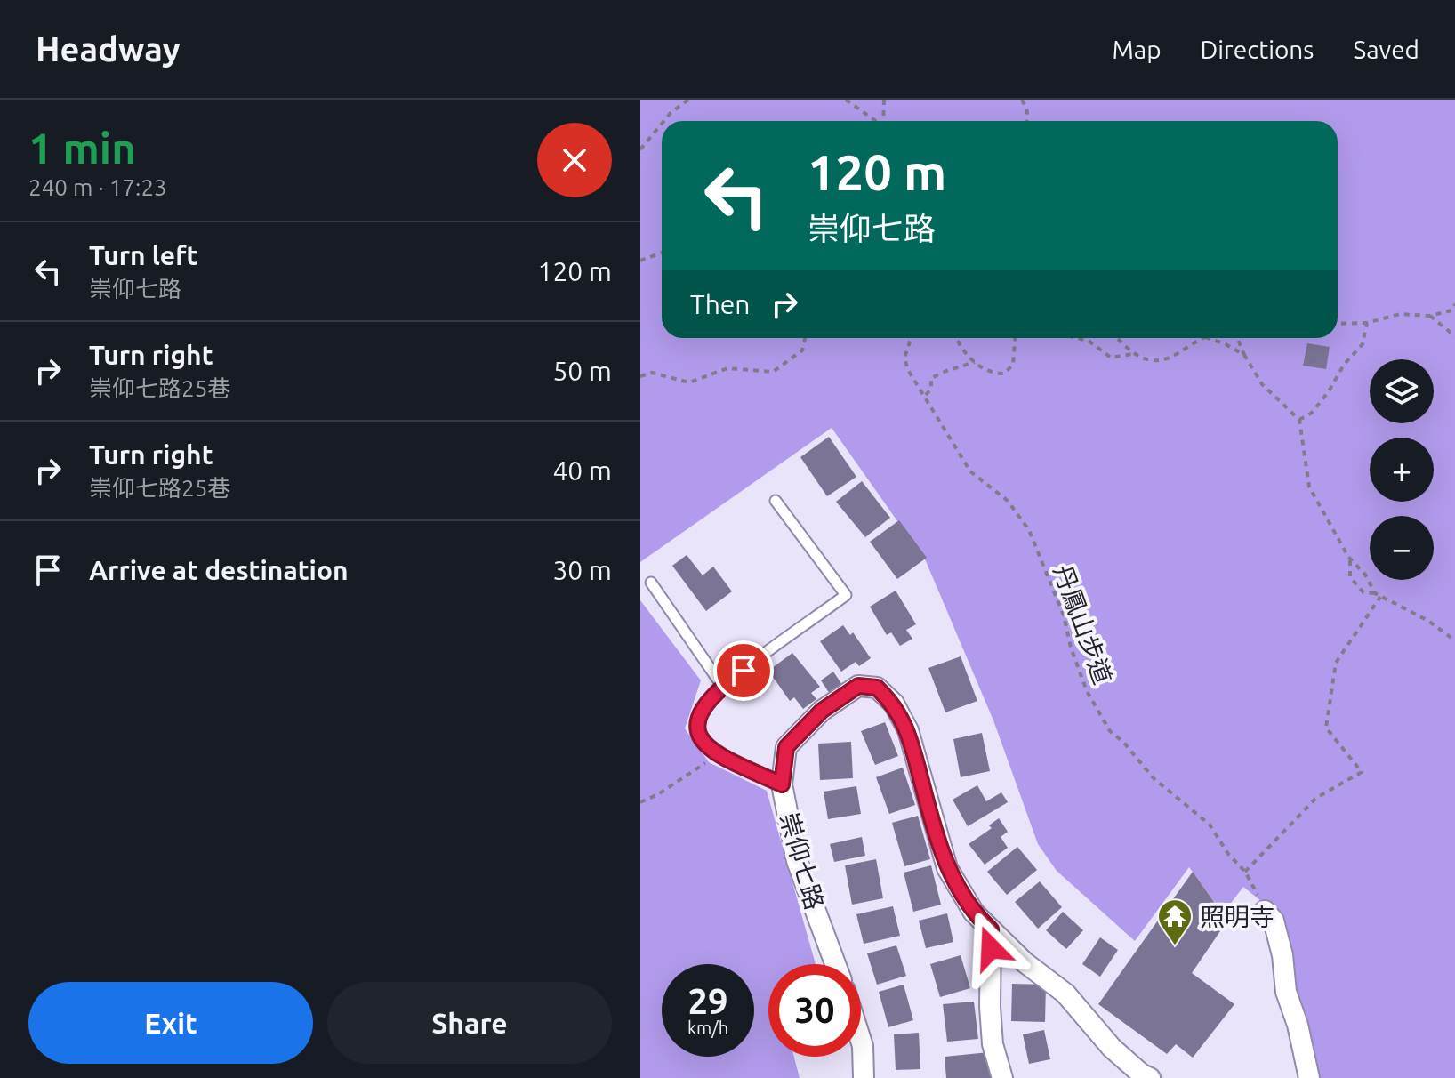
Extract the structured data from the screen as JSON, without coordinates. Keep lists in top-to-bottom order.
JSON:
{
  "streets": {
    "street": ["崇仰七路"],
    "path": ["丹鳳山步道"]
  },
  "places": {
    "temple": ["照明寺"]
  },
  "page": {
    "header": "Headway",
    "nav": ["Map", "Directions", "Saved"],
    "heading": ["1 min", "240 m · 17:23"],
    "turn": ["120 m", "崇仰七路"],
    "list": [
      {
        "name": "Turn left",
        "note": "崇仰七路",
        "value": "120 m"
      },
      {
        "name": "Turn right",
        "note": "崇仰七路25巷",
        "value": "50 m"
      },
      {
        "name": "Turn right",
        "note": "崇仰七路25巷",
        "value": "40 m"
      },
      {
        "name": "Arrive at destination",
        "value": "30 m"
      }
    ],
    "then": "Then",
    "map_buttons": ["+", "−"],
    "speed": "29 km/h",
    "limit": "30",
    "buttons": ["Exit", "Share"]
  }
}
